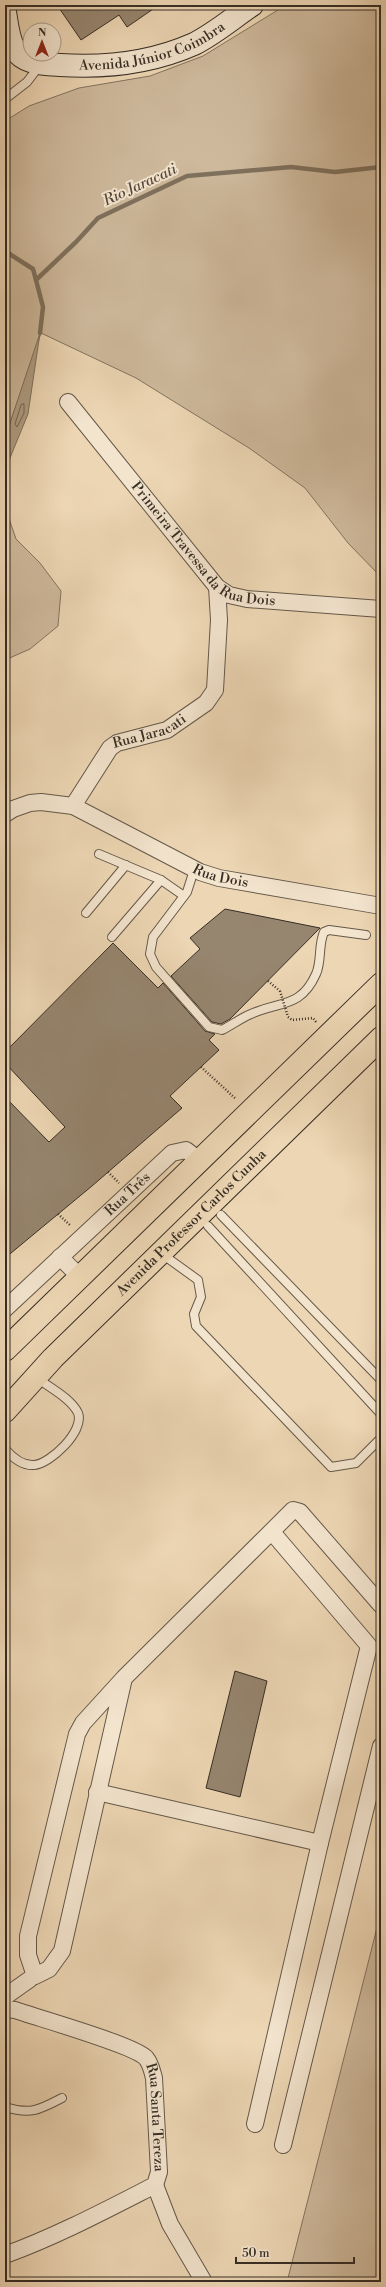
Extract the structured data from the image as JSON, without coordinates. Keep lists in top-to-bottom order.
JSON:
{
  "streets": {
    "main road": ["Avenida Professor Carlos Cunha"],
    "street": [
      "Avenida Júnior Coimbra",
      "Primeira Travessa da Rua Dois",
      "Rua Jaracati",
      "Rua Dois",
      "Rua Três",
      "Rua Santa Tereza"
    ]
  },
  "crossings": [
    ["Primeira Travessa da Rua Dois", "Rua Jaracati"],
    ["Rua Jaracati", "Rua Dois"]
  ],
  "water": ["Rio Jaracati"],
  "scale_bar": "50 m",
  "north": "top"
}
